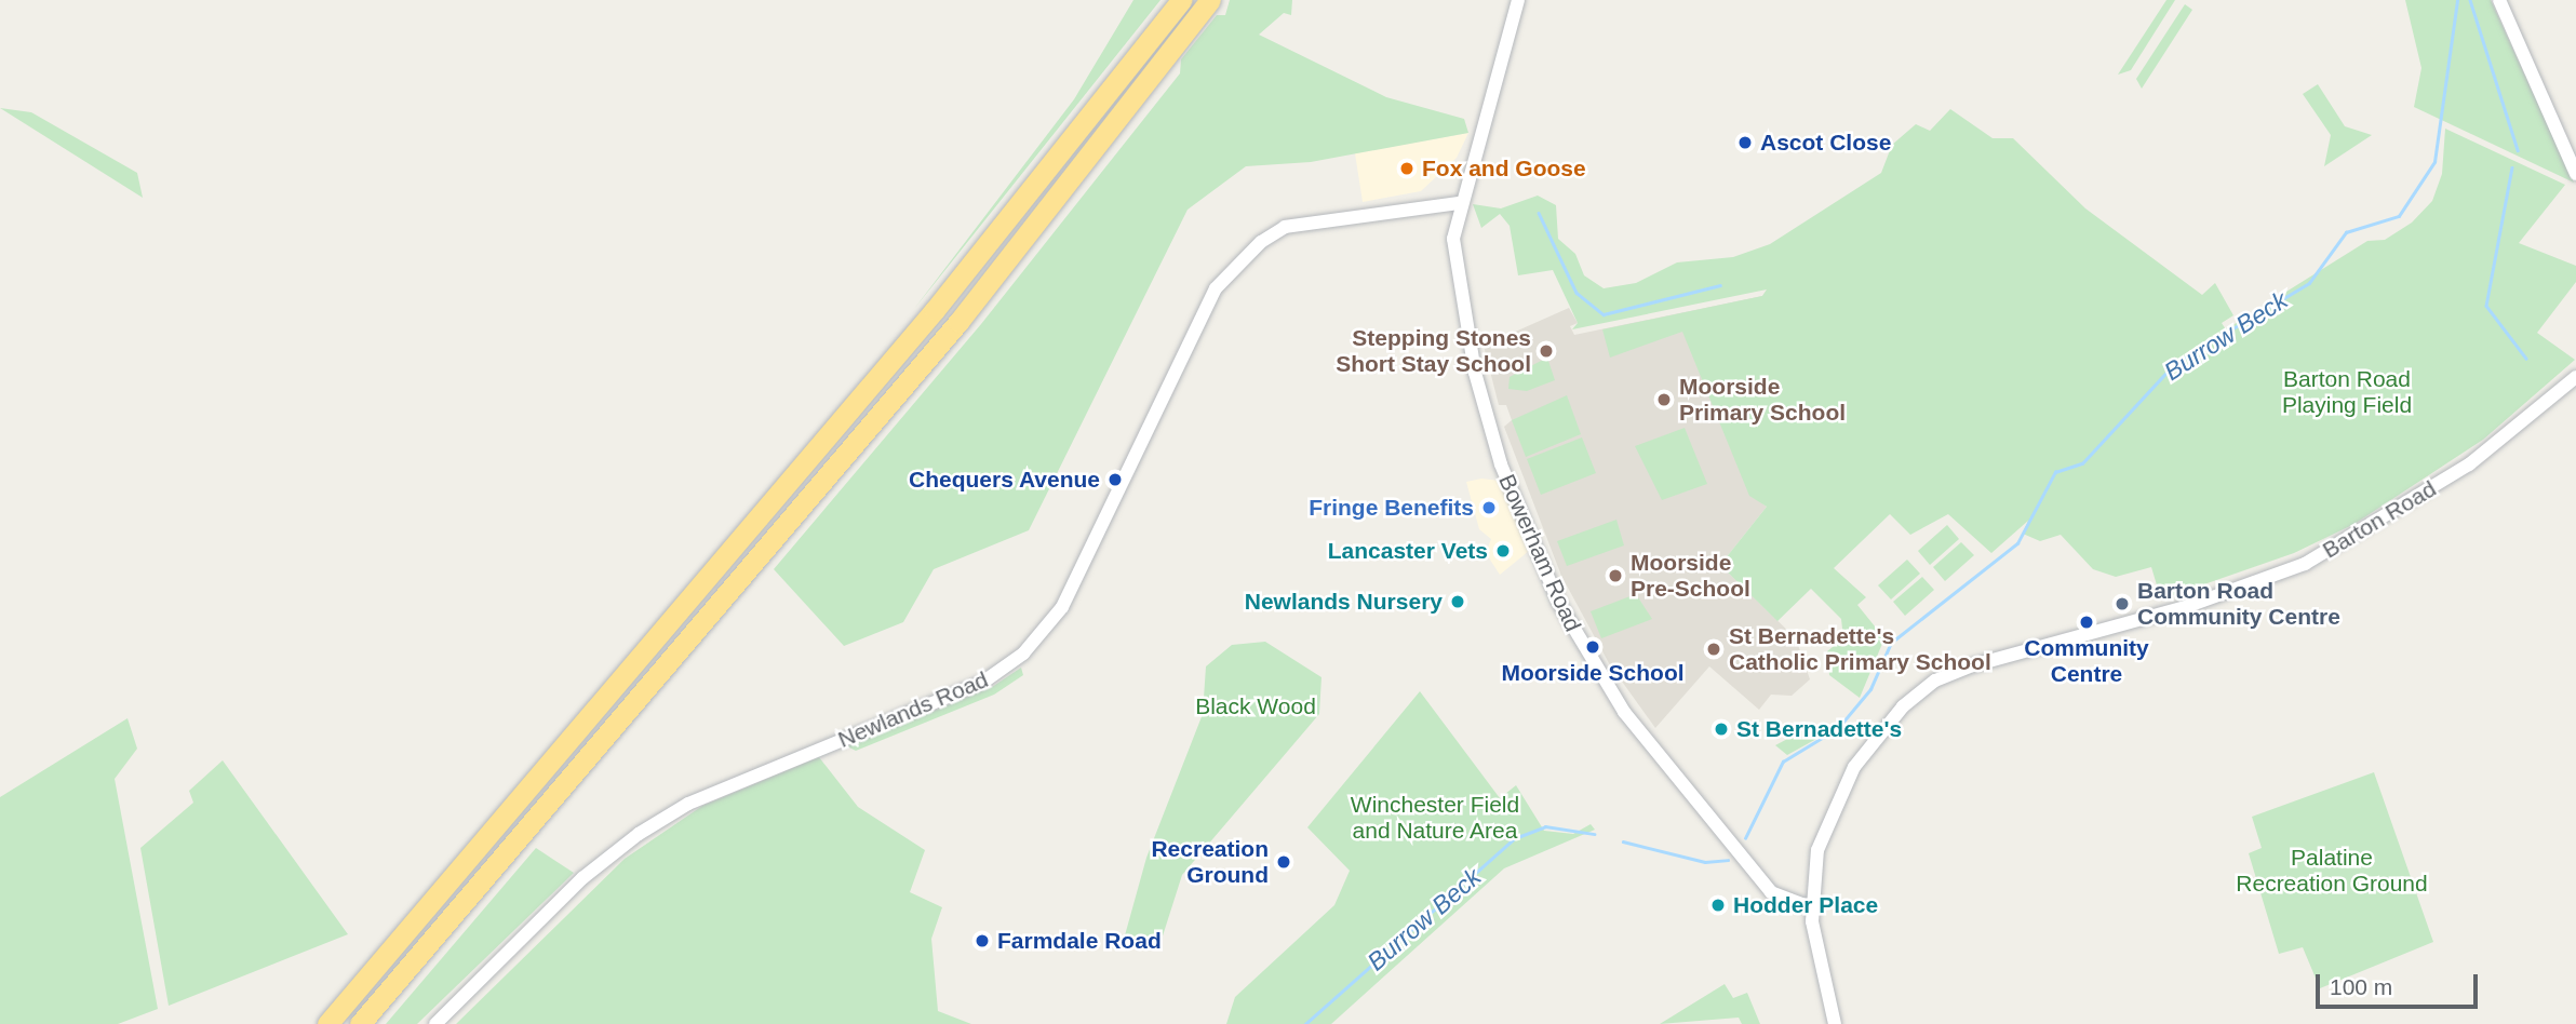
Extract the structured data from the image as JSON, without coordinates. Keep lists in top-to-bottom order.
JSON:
{
  "streets": {
    "street": ["Barton Road", "Bowerham Road", "Newlands Road"]
  },
  "crossings": [
    ["Barton Road", "Bowerham Road"],
    ["Bowerham Road", "Newlands Road"]
  ],
  "water": ["Burrow Beck"],
  "parks": [
    "Barton Road Playing Field",
    "Black Wood",
    "Winchester Field and Nature Area",
    "Palatine Recreation Ground"
  ],
  "places": [
    "Ascot Close",
    "Fox and Goose",
    "Stepping Stones Short Stay School",
    "Moorside Primary School",
    "Chequers Avenue",
    "Fringe Benefits",
    "Lancaster Vets",
    "Moorside Pre-School",
    "Newlands Nursery",
    "Barton Road Community Centre",
    "Community Centre",
    "Moorside School",
    "St Bernadette's Catholic Primary School",
    "St Bernadette's",
    "Recreation Ground",
    "Hodder Place",
    "Farmdale Road"
  ],
  "scale_bar": "100 m"
}
